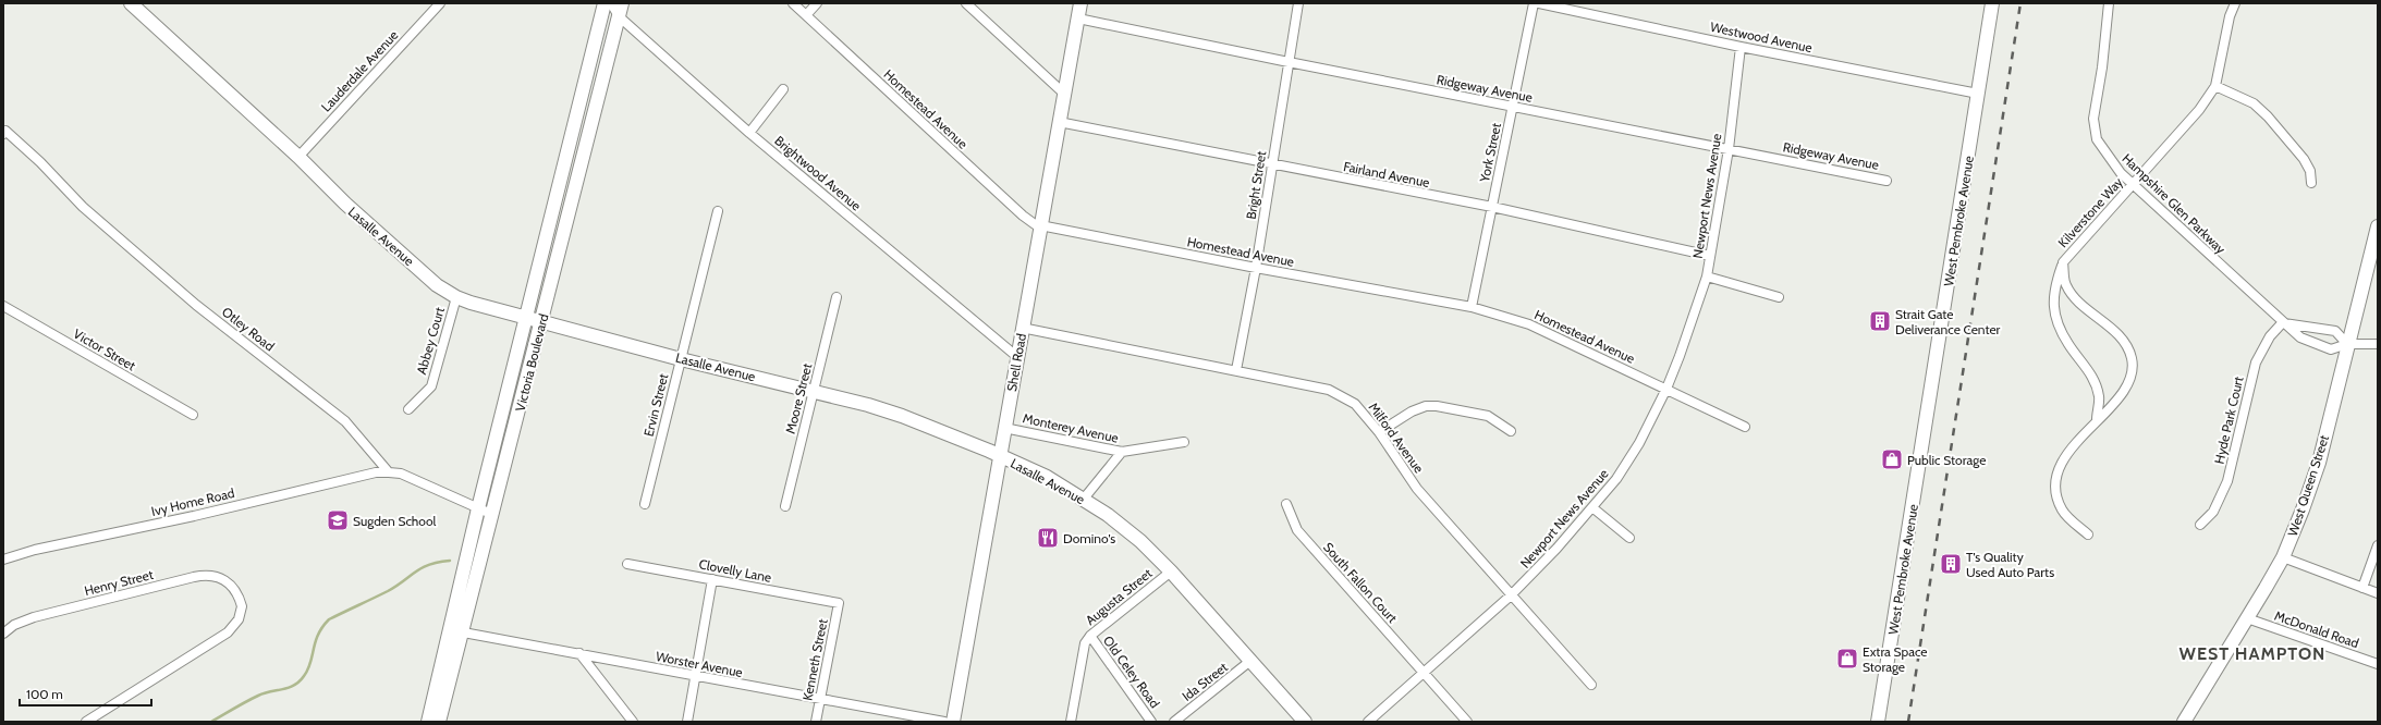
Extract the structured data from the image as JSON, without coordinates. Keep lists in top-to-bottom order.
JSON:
{
  "streets": {
    "main road": [
      "West Pembroke Avenue",
      "Lasalle Avenue",
      "Victoria Boulevard",
      "Shell Road",
      "West Queen Street"
    ],
    "street": [
      "Westwood Avenue",
      "Lauderdale Avenue",
      "Ridgeway Avenue",
      "Homestead Avenue",
      "York Street",
      "Brightwood Avenue",
      "Fairland Avenue",
      "Bright Street",
      "Newport News Avenue",
      "Hampshire Glen Parkway",
      "Kilverstone Way",
      "Otley Road",
      "Abbey Court",
      "Victor Street",
      "Moore Street",
      "Ervin Street",
      "Hyde Park Court",
      "Monterey Avenue",
      "Milford Avenue",
      "Ivy Home Road",
      "Clovelly Lane",
      "Henry Street",
      "South Fallon Court",
      "Augusta Street",
      "McDonald Road",
      "Kenneth Street",
      "Worster Avenue",
      "Old Celey Road",
      "Ida Street"
    ]
  },
  "crossings": [
    ["Westwood Avenue", "Newport News Avenue"],
    ["Westwood Avenue", "West Pembroke Avenue"],
    ["Lauderdale Avenue", "Lasalle Avenue"],
    ["Ridgeway Avenue", "York Street"],
    ["Ridgeway Avenue", "Bright Street"],
    ["Ridgeway Avenue", "Newport News Avenue"],
    ["Ridgeway Avenue", "Shell Road"],
    ["Homestead Avenue", "York Street"],
    ["Homestead Avenue", "Bright Street"],
    ["Homestead Avenue", "Newport News Avenue"],
    ["Homestead Avenue", "Shell Road"],
    ["York Street", "Fairland Avenue"],
    ["Brightwood Avenue", "Victoria Boulevard"],
    ["Brightwood Avenue", "Shell Road"],
    ["Fairland Avenue", "Bright Street"],
    ["Fairland Avenue", "Newport News Avenue"],
    ["Fairland Avenue", "Shell Road"],
    ["Bright Street", "Milford Avenue"],
    ["Newport News Avenue", "Milford Avenue"],
    ["Newport News Avenue", "South Fallon Court"],
    ["Hampshire Glen Parkway", "Kilverstone Way"],
    ["Hampshire Glen Parkway", "Hyde Park Court"],
    ["Hampshire Glen Parkway", "West Queen Street"],
    ["Lasalle Avenue", "Abbey Court"],
    ["Lasalle Avenue", "Victoria Boulevard"],
    ["Lasalle Avenue", "Shell Road"],
    ["Lasalle Avenue", "Moore Street"],
    ["Lasalle Avenue", "Ervin Street"],
    ["Lasalle Avenue", "Augusta Street"],
    ["Lasalle Avenue", "Ida Street"],
    ["Otley Road", "Ivy Home Road"],
    ["Victoria Boulevard", "Worster Avenue"],
    ["Shell Road", "Monterey Avenue"],
    ["Shell Road", "Milford Avenue"],
    ["West Queen Street", "McDonald Road"],
    ["Clovelly Lane", "Kenneth Street"],
    ["Augusta Street", "Old Celey Road"],
    ["Kenneth Street", "Worster Avenue"]
  ],
  "districts": ["WEST HAMPTON"],
  "places": {
    "building": ["Strait Gate Deliverance Center", "T's Quality Used Auto Parts"],
    "shop": ["Public Storage", "Extra Space Storage"],
    "school or university": ["Sugden School"],
    "restaurant": ["Domino's"]
  },
  "scale_bar": "100 m"
}
